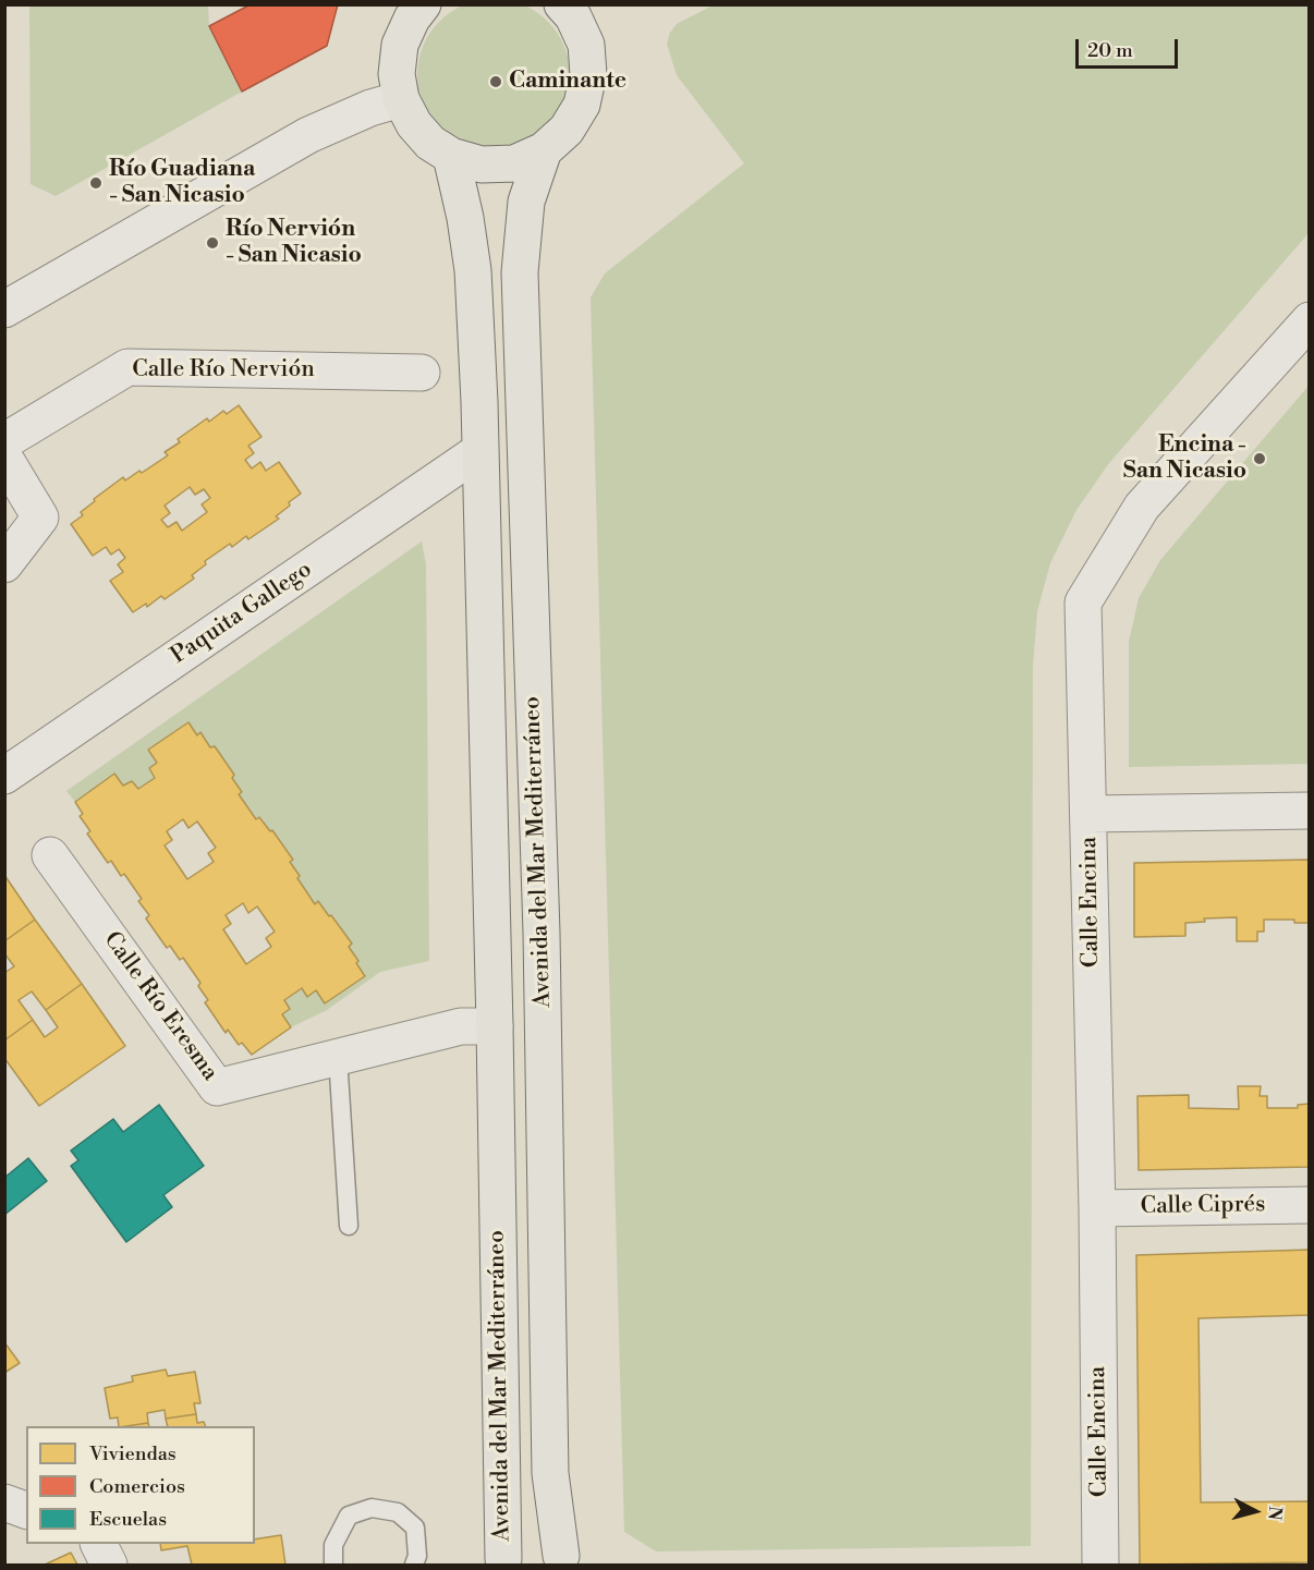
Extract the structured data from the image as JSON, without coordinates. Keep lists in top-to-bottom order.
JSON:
{
  "streets": {
    "main road": ["Avenida del Mar Mediterráneo"],
    "street": [
      "Calle Río Nervión",
      "Paquita Gallego",
      "Calle Encina",
      "Calle Río Eresma",
      "Calle Ciprés"
    ]
  },
  "crossings": [
    ["Paquita Gallego", "Avenida del Mar Mediterráneo"],
    ["Avenida del Mar Mediterráneo", "Calle Río Eresma"],
    ["Calle Encina", "Calle Ciprés"]
  ],
  "places": [
    "Caminante",
    "Río Guadiana - San Nicasio",
    "Río Nervión - San Nicasio",
    "Encina - San Nicasio"
  ],
  "legend": ["Viviendas", "Comercios", "Escuelas"],
  "scale_bar": "20 m",
  "north": "right"
}
